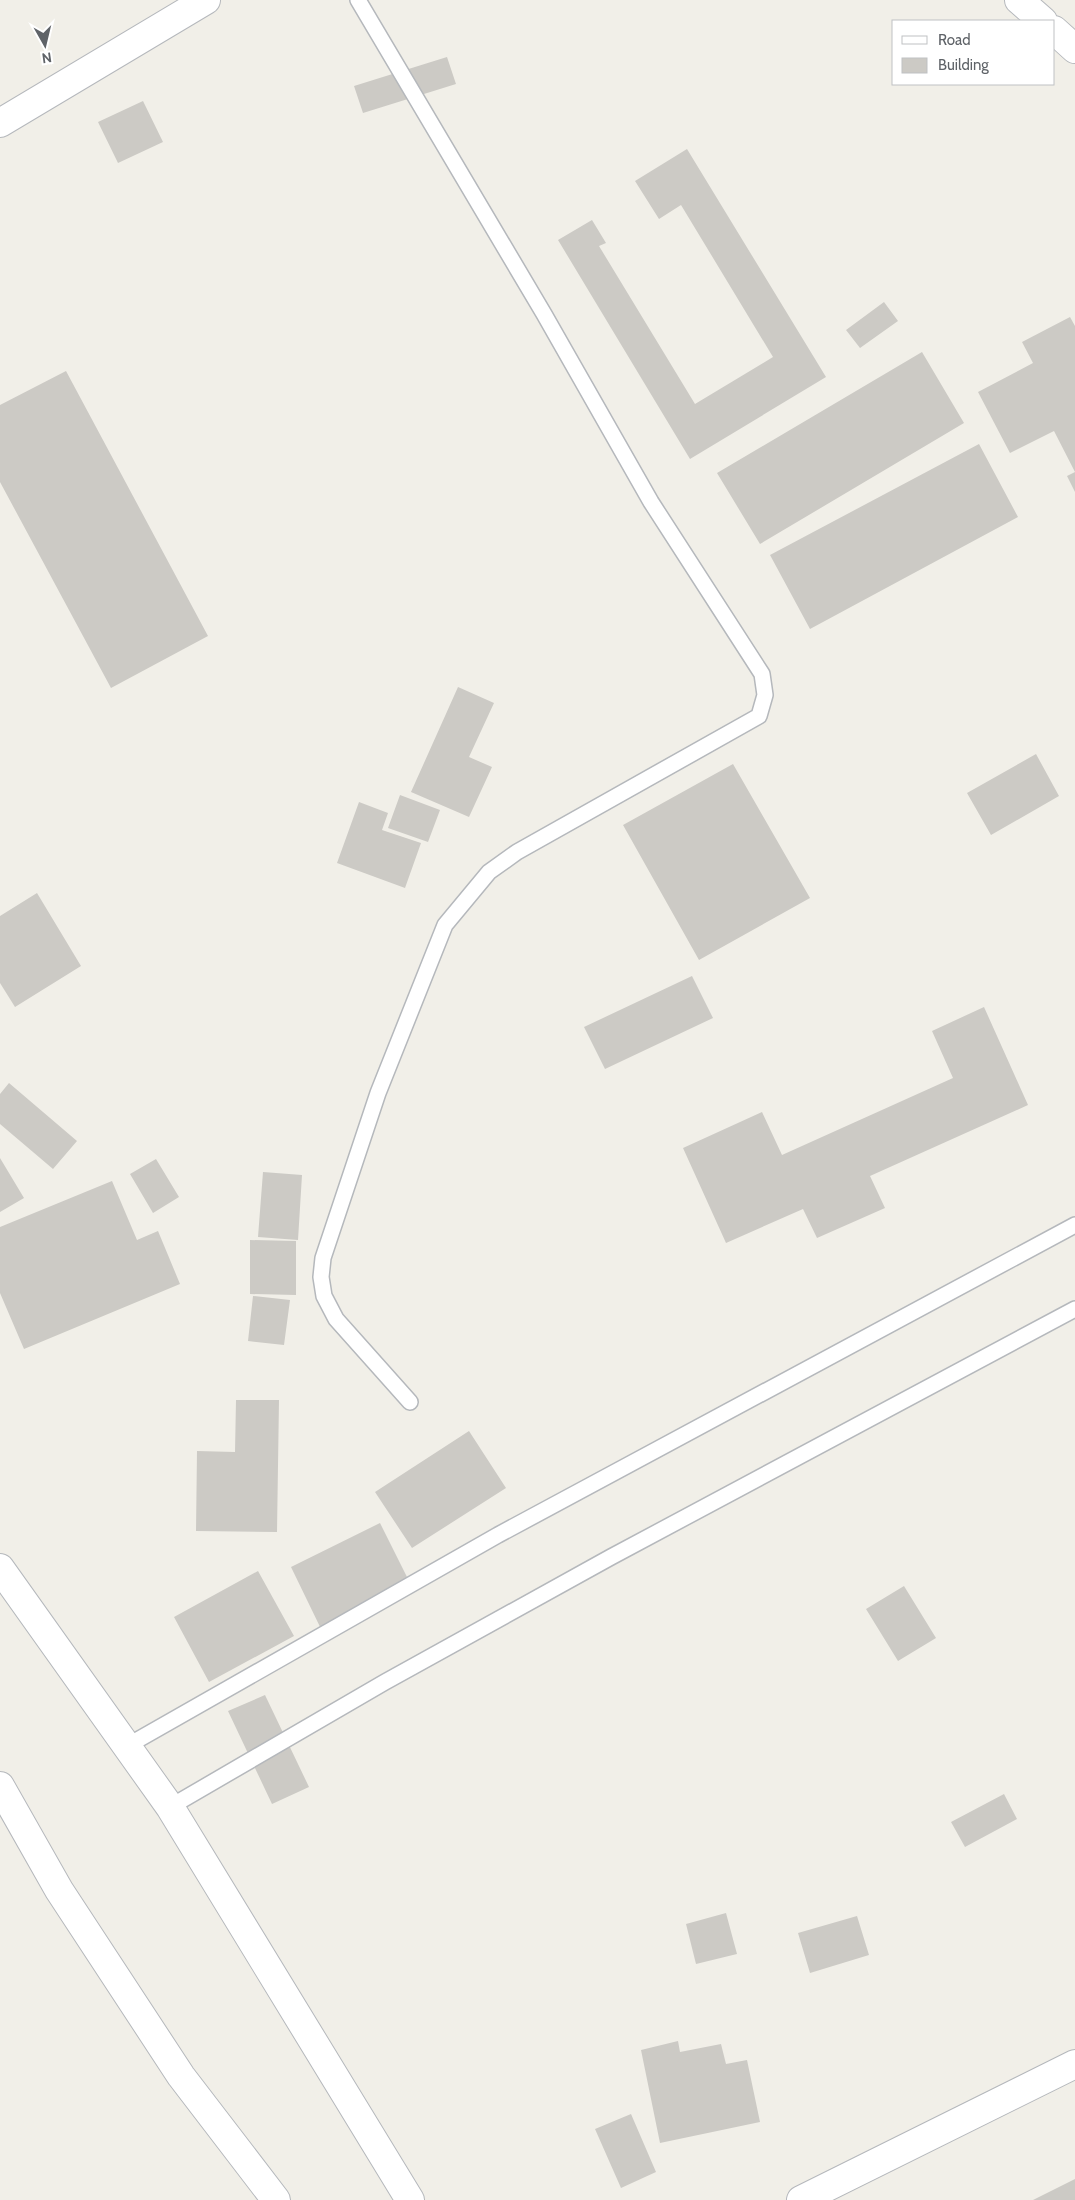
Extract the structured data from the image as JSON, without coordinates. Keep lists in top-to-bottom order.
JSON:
{
  "legend": ["Road", "Building"],
  "north": "bottom"
}
